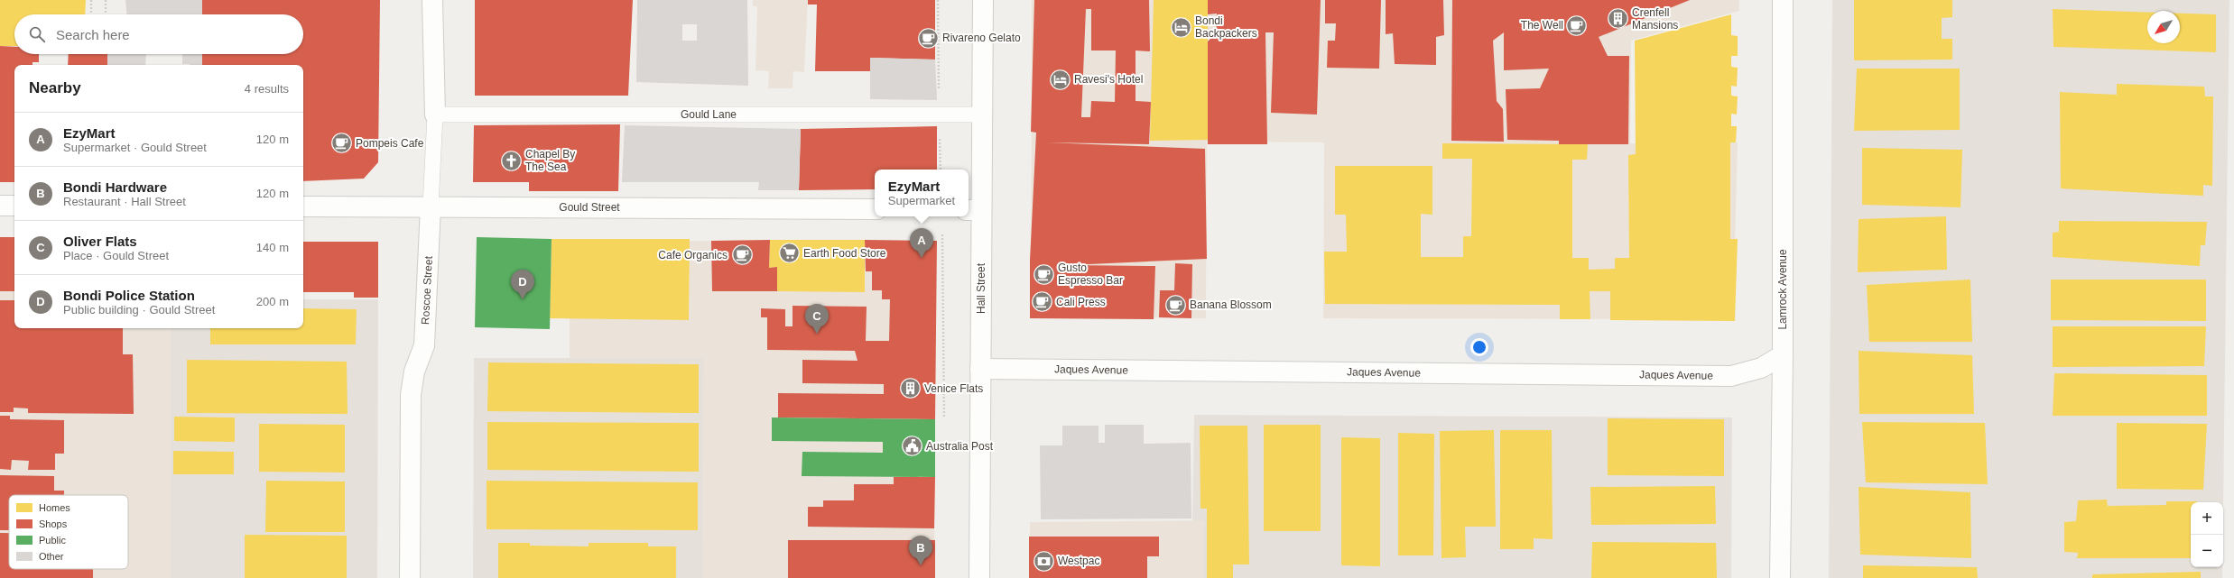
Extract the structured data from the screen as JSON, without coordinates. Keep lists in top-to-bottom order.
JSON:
{
  "streets": {
    "street": [
      "Gould Street",
      "Hall Street",
      "Lamrock Avenue",
      "Roscoe Street",
      "Jaques Avenue"
    ],
    "lane": ["Gould Lane"]
  },
  "crossings": [
    ["Gould Lane", "Hall Street"],
    ["Gould Lane", "Roscoe Street"],
    ["Gould Street", "Roscoe Street"],
    ["Hall Street", "Jaques Avenue"],
    ["Lamrock Avenue", "Jaques Avenue"]
  ],
  "places": {
    "building": ["Crenfell Mansions", "Venice Flats"],
    "cafe": [
      "The Well",
      "Rivareno Gelato",
      "Pompeis Cafe",
      "Cafe Organics",
      "Gusto Espresso Bar",
      "Cali Press",
      "Banana Blossom"
    ],
    "hotel": ["Bondi Backpackers", "Ravesi's Hotel"],
    "church": ["Chapel By The Sea"],
    "supermarket": ["Earth Food Store"],
    "public building": ["Australia Post"],
    "bank": ["Westpac"]
  },
  "legend": [
    "Homes",
    "Shops",
    "Public",
    "Other"
  ],
  "north": "bottom left",
  "page": {
    "search": "Search here",
    "heading": ["Nearby", "4 results"],
    "list": [
      {
        "mark": "A",
        "name": "EzyMart",
        "note": "Supermarket · Gould Street",
        "value": "120 m"
      },
      {
        "mark": "B",
        "name": "Bondi Hardware",
        "note": "Restaurant · Hall Street",
        "value": "120 m"
      },
      {
        "mark": "C",
        "name": "Oliver Flats",
        "note": "Place · Gould Street",
        "value": "140 m"
      },
      {
        "mark": "D",
        "name": "Bondi Police Station",
        "note": "Public building · Gould Street",
        "value": "200 m"
      }
    ],
    "popup": ["EzyMart", "Supermarket"],
    "pins": [
      "A",
      "D",
      "C",
      "B"
    ],
    "map_buttons": ["+", "−"]
  }
}
